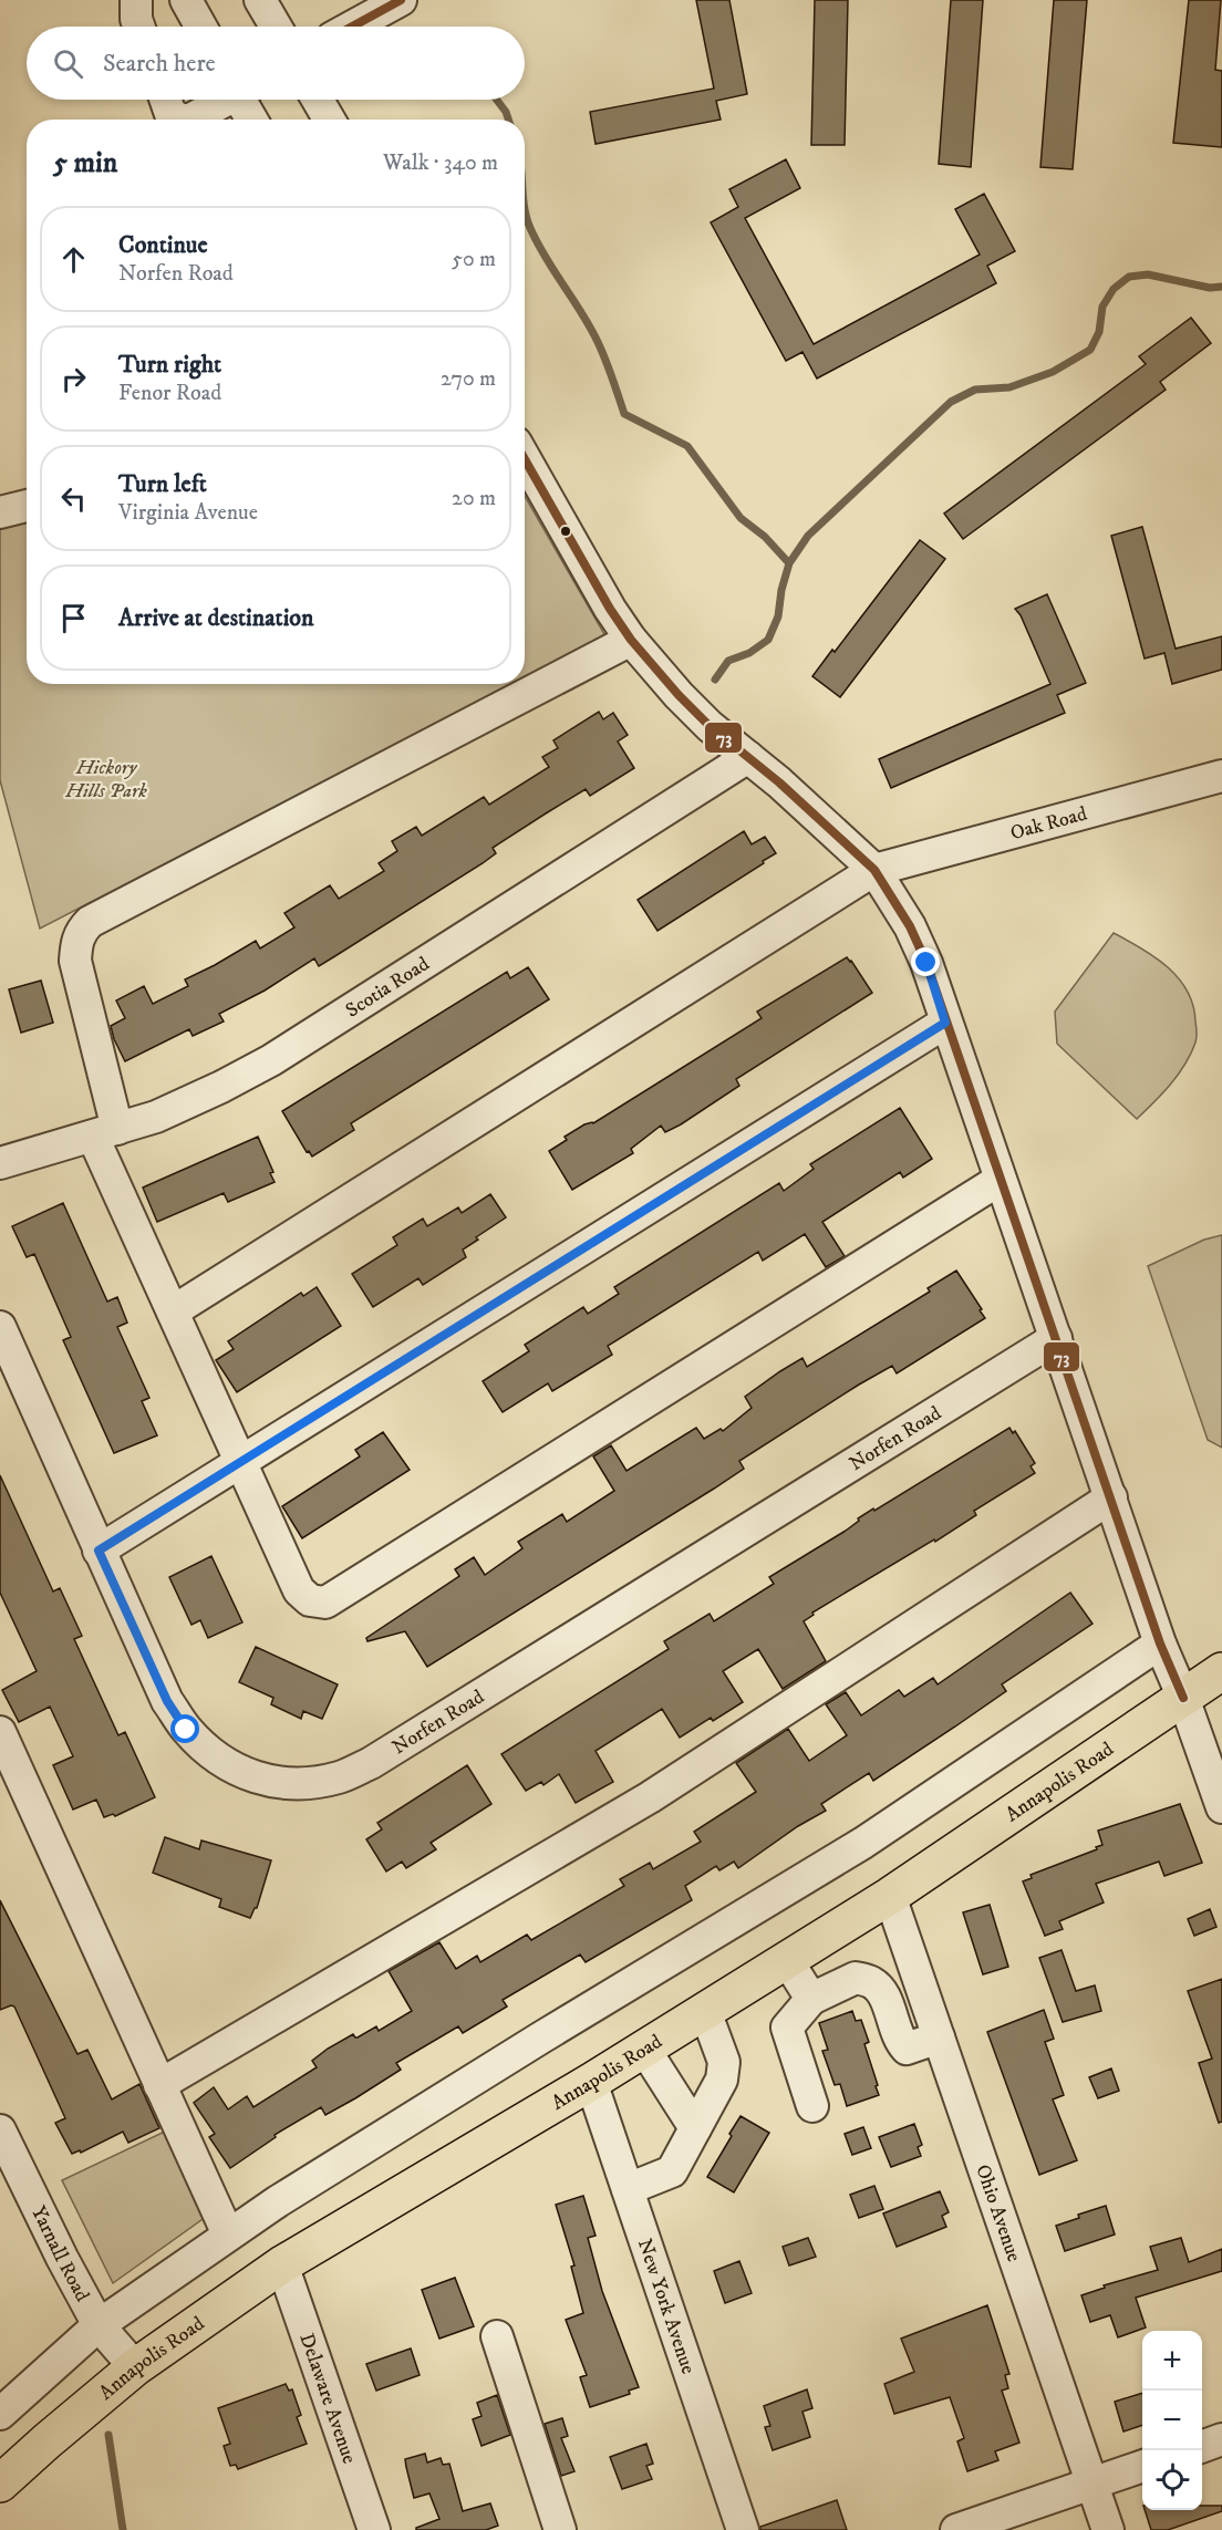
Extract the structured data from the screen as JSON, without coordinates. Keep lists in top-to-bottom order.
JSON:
{
  "streets": {
    "main road": ["Annapolis Road"],
    "street": [
      "Oak Road",
      "Scotia Road",
      "Norfen Road",
      "Ohio Avenue",
      "Yarnall Road",
      "New York Avenue",
      "Delaware Avenue"
    ]
  },
  "crossings": [
    ["Annapolis Road", "Ohio Avenue"],
    ["Annapolis Road", "Yarnall Road"],
    ["Annapolis Road", "New York Avenue"],
    ["Annapolis Road", "Delaware Avenue"]
  ],
  "parks": ["Hickory Hills Park"],
  "lines": ["transit line 73"],
  "page": {
    "search": "Search here",
    "heading": ["5 min", "Walk · 340 m"],
    "list": [
      ["Continue", "Norfen Road", "50 m"],
      ["Turn right", "Fenor Road", "270 m"],
      ["Turn left", "Virginia Avenue", "20 m"],
      "Arrive at destination"
    ],
    "map_buttons": ["+", "−"]
  }
}
